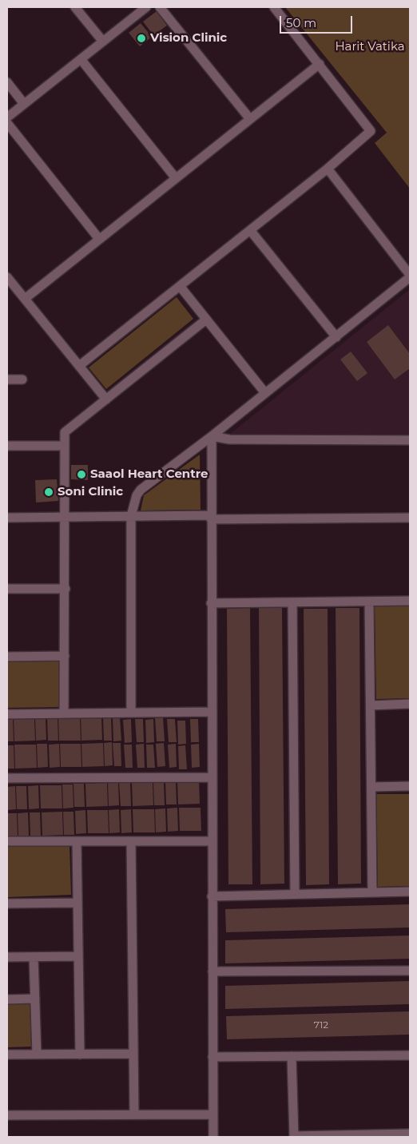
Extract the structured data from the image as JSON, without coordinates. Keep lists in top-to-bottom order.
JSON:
{
  "parks": ["Harit Vatika"],
  "places": ["Vision Clinic", "Saaol Heart Centre", "Soni Clinic"],
  "house_numbers": ["712"],
  "scale_bar": "50 m"
}
